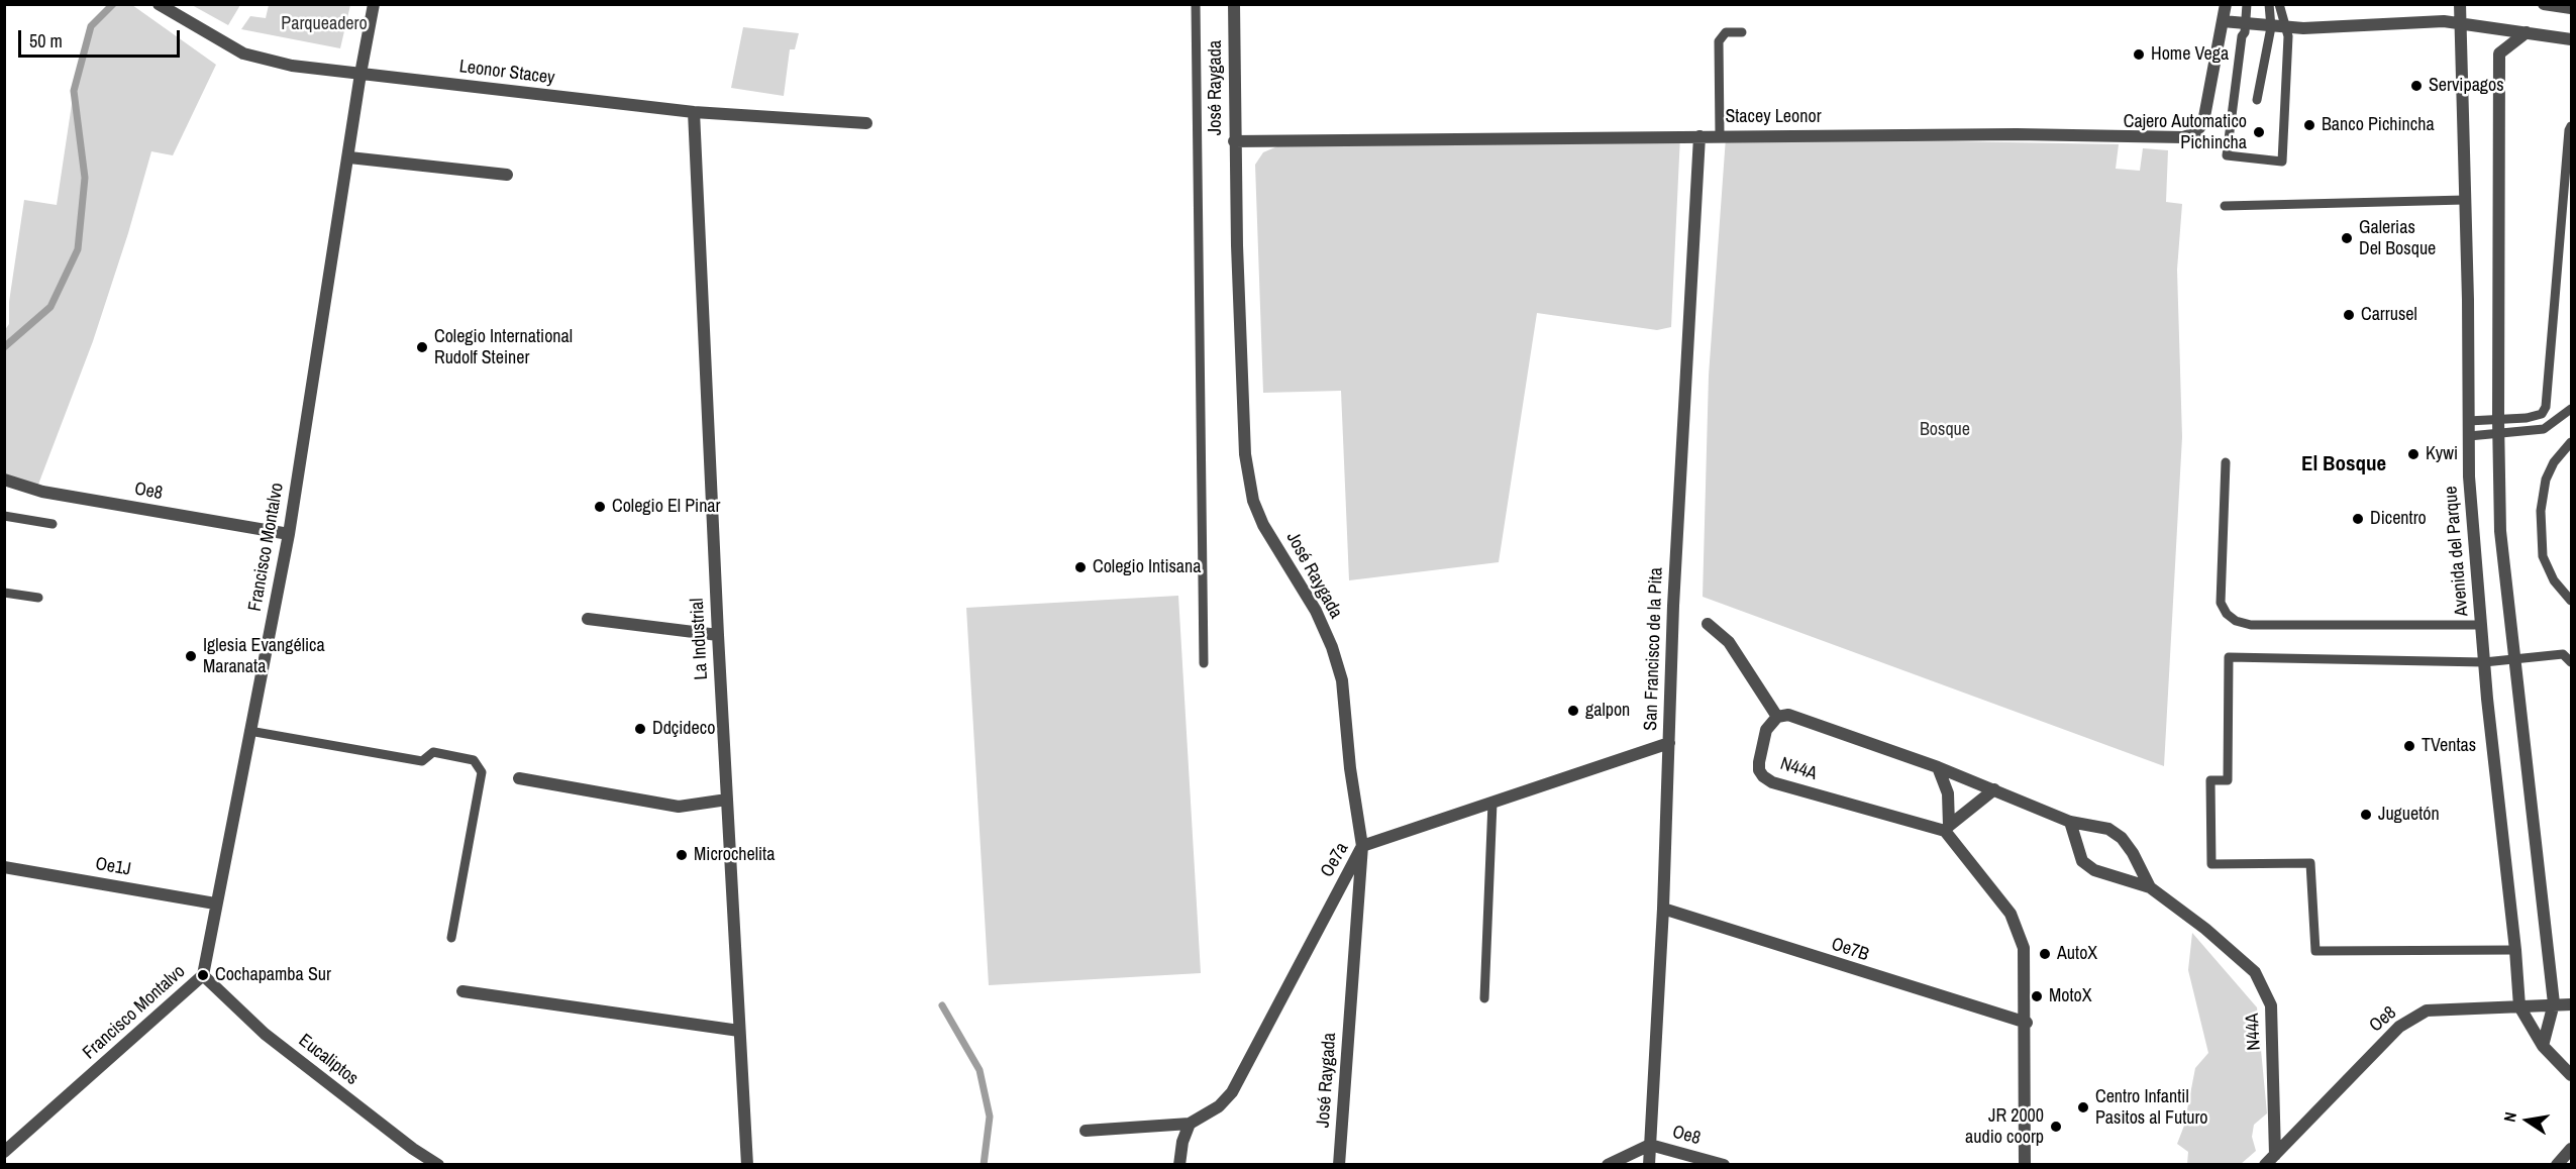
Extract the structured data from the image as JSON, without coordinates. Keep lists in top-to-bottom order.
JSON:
{
  "streets": {
    "street": [
      "Leonor Stacey",
      "José Raygada",
      "Stacey Leonor",
      "Oe8",
      "Francisco Montalvo",
      "Avenida del Parque",
      "La Industrial",
      "San Francisco de la Pita",
      "N44A",
      "Oe7a",
      "Oe1J",
      "Oe7B",
      "Eucaliptos"
    ]
  },
  "crossings": [
    ["Leonor Stacey", "Francisco Montalvo"],
    ["Leonor Stacey", "La Industrial"],
    ["José Raygada", "Stacey Leonor"],
    ["José Raygada", "Oe7a"],
    ["Stacey Leonor", "San Francisco de la Pita"],
    ["Oe8", "Francisco Montalvo"],
    ["Oe8", "Avenida del Parque"],
    ["Oe8", "San Francisco de la Pita"],
    ["Oe8", "N44A"],
    ["Francisco Montalvo", "Oe1J"],
    ["Francisco Montalvo", "Eucaliptos"],
    ["San Francisco de la Pita", "Oe7a"],
    ["San Francisco de la Pita", "Oe7B"]
  ],
  "districts": ["El Bosque"],
  "parks": ["Parqueadero", "Bosque"],
  "places": [
    "Home Vega",
    "Servipagos",
    "Banco Pichincha",
    "Cajero Automatico Pichincha",
    "Galerias Del Bosque",
    "Carrusel",
    "Colegio International Rudolf Steiner",
    "Kywi",
    "Colegio El Pinar",
    "Dicentro",
    "Colegio Intisana",
    "Iglesia Evangélica Maranata",
    "galpon",
    "Ddçideco",
    "TVentas",
    "Juguetón",
    "Microchelita",
    "AutoX",
    "Cochapamba Sur",
    "MotoX",
    "Centro Infantil Pasitos al Futuro",
    "JR 2000 audio coorp"
  ],
  "scale_bar": "50 m",
  "north": "left"
}
